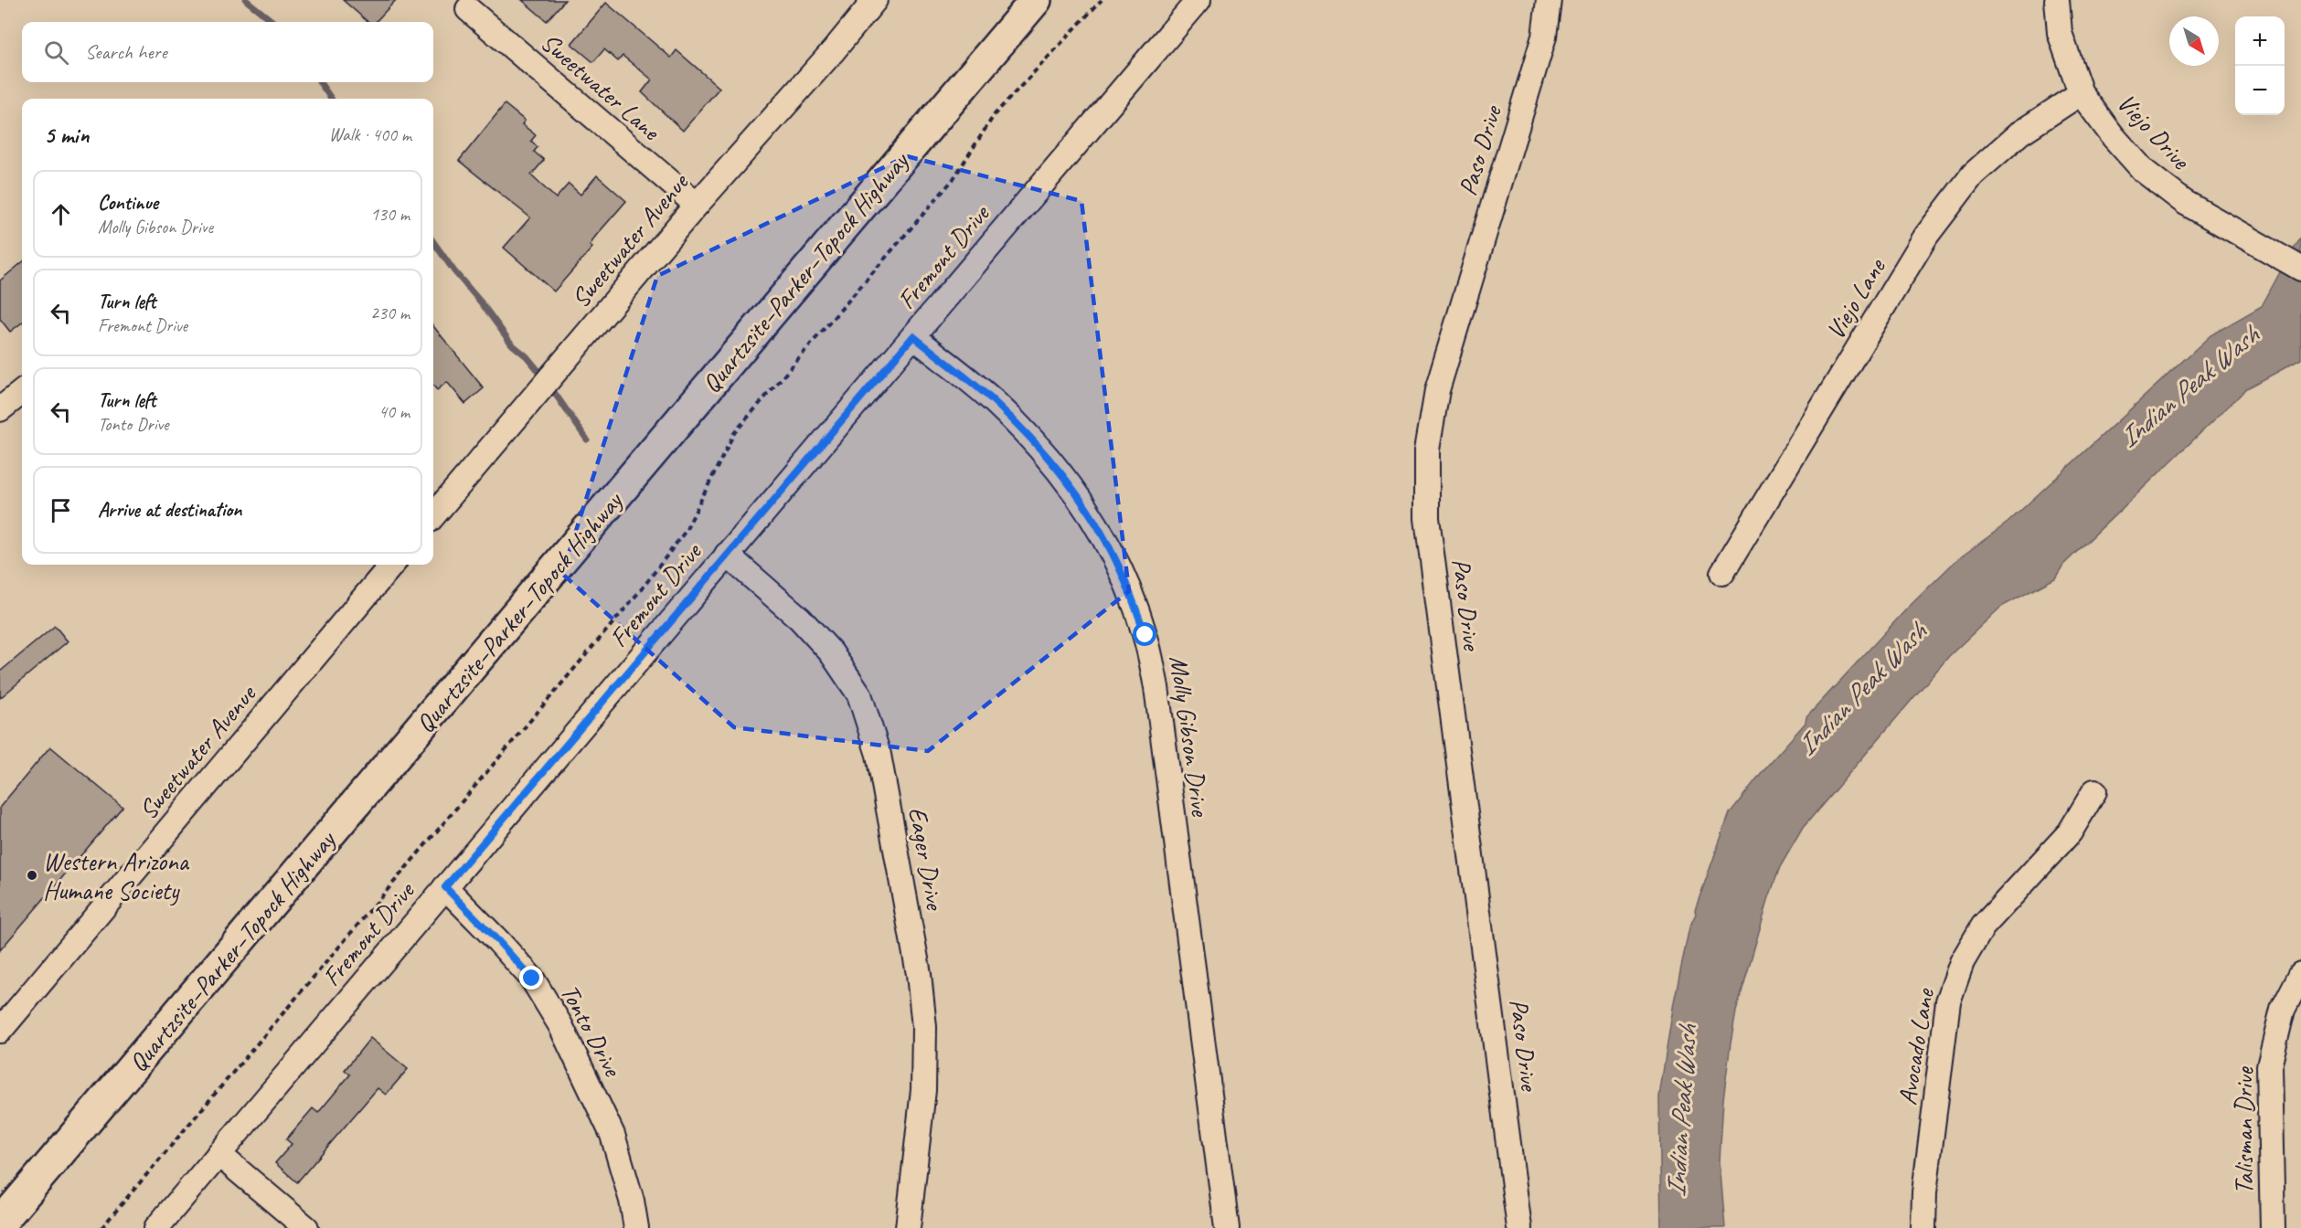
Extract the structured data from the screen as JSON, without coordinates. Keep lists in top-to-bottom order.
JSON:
{
  "streets": {
    "highway": ["Quartzsite–Parker–Topock Highway"],
    "street": [
      "Sweetwater Lane",
      "Viejo Drive",
      "Paso Drive",
      "Sweetwater Avenue",
      "Fremont Drive",
      "Viejo Lane",
      "Molly Gibson Drive",
      "Eager Drive",
      "Tonto Drive",
      "Avocado Lane",
      "Talisman Drive"
    ]
  },
  "crossings": [
    ["Sweetwater Lane", "Sweetwater Avenue"],
    ["Viejo Drive", "Viejo Lane"],
    ["Fremont Drive", "Molly Gibson Drive"],
    ["Fremont Drive", "Eager Drive"],
    ["Fremont Drive", "Tonto Drive"]
  ],
  "water": ["Indian Peak Wash"],
  "places": ["Western Arizona Humane Society"],
  "north": "bottom right",
  "page": {
    "map_buttons": ["+", "−"],
    "search": "Search here",
    "heading": ["5 min", "Walk · 400 m"],
    "list": [
      ["Continue", "Molly Gibson Drive", "130 m"],
      ["Turn left", "Fremont Drive", "230 m"],
      ["Turn left", "Tonto Drive", "40 m"],
      "Arrive at destination"
    ]
  }
}
